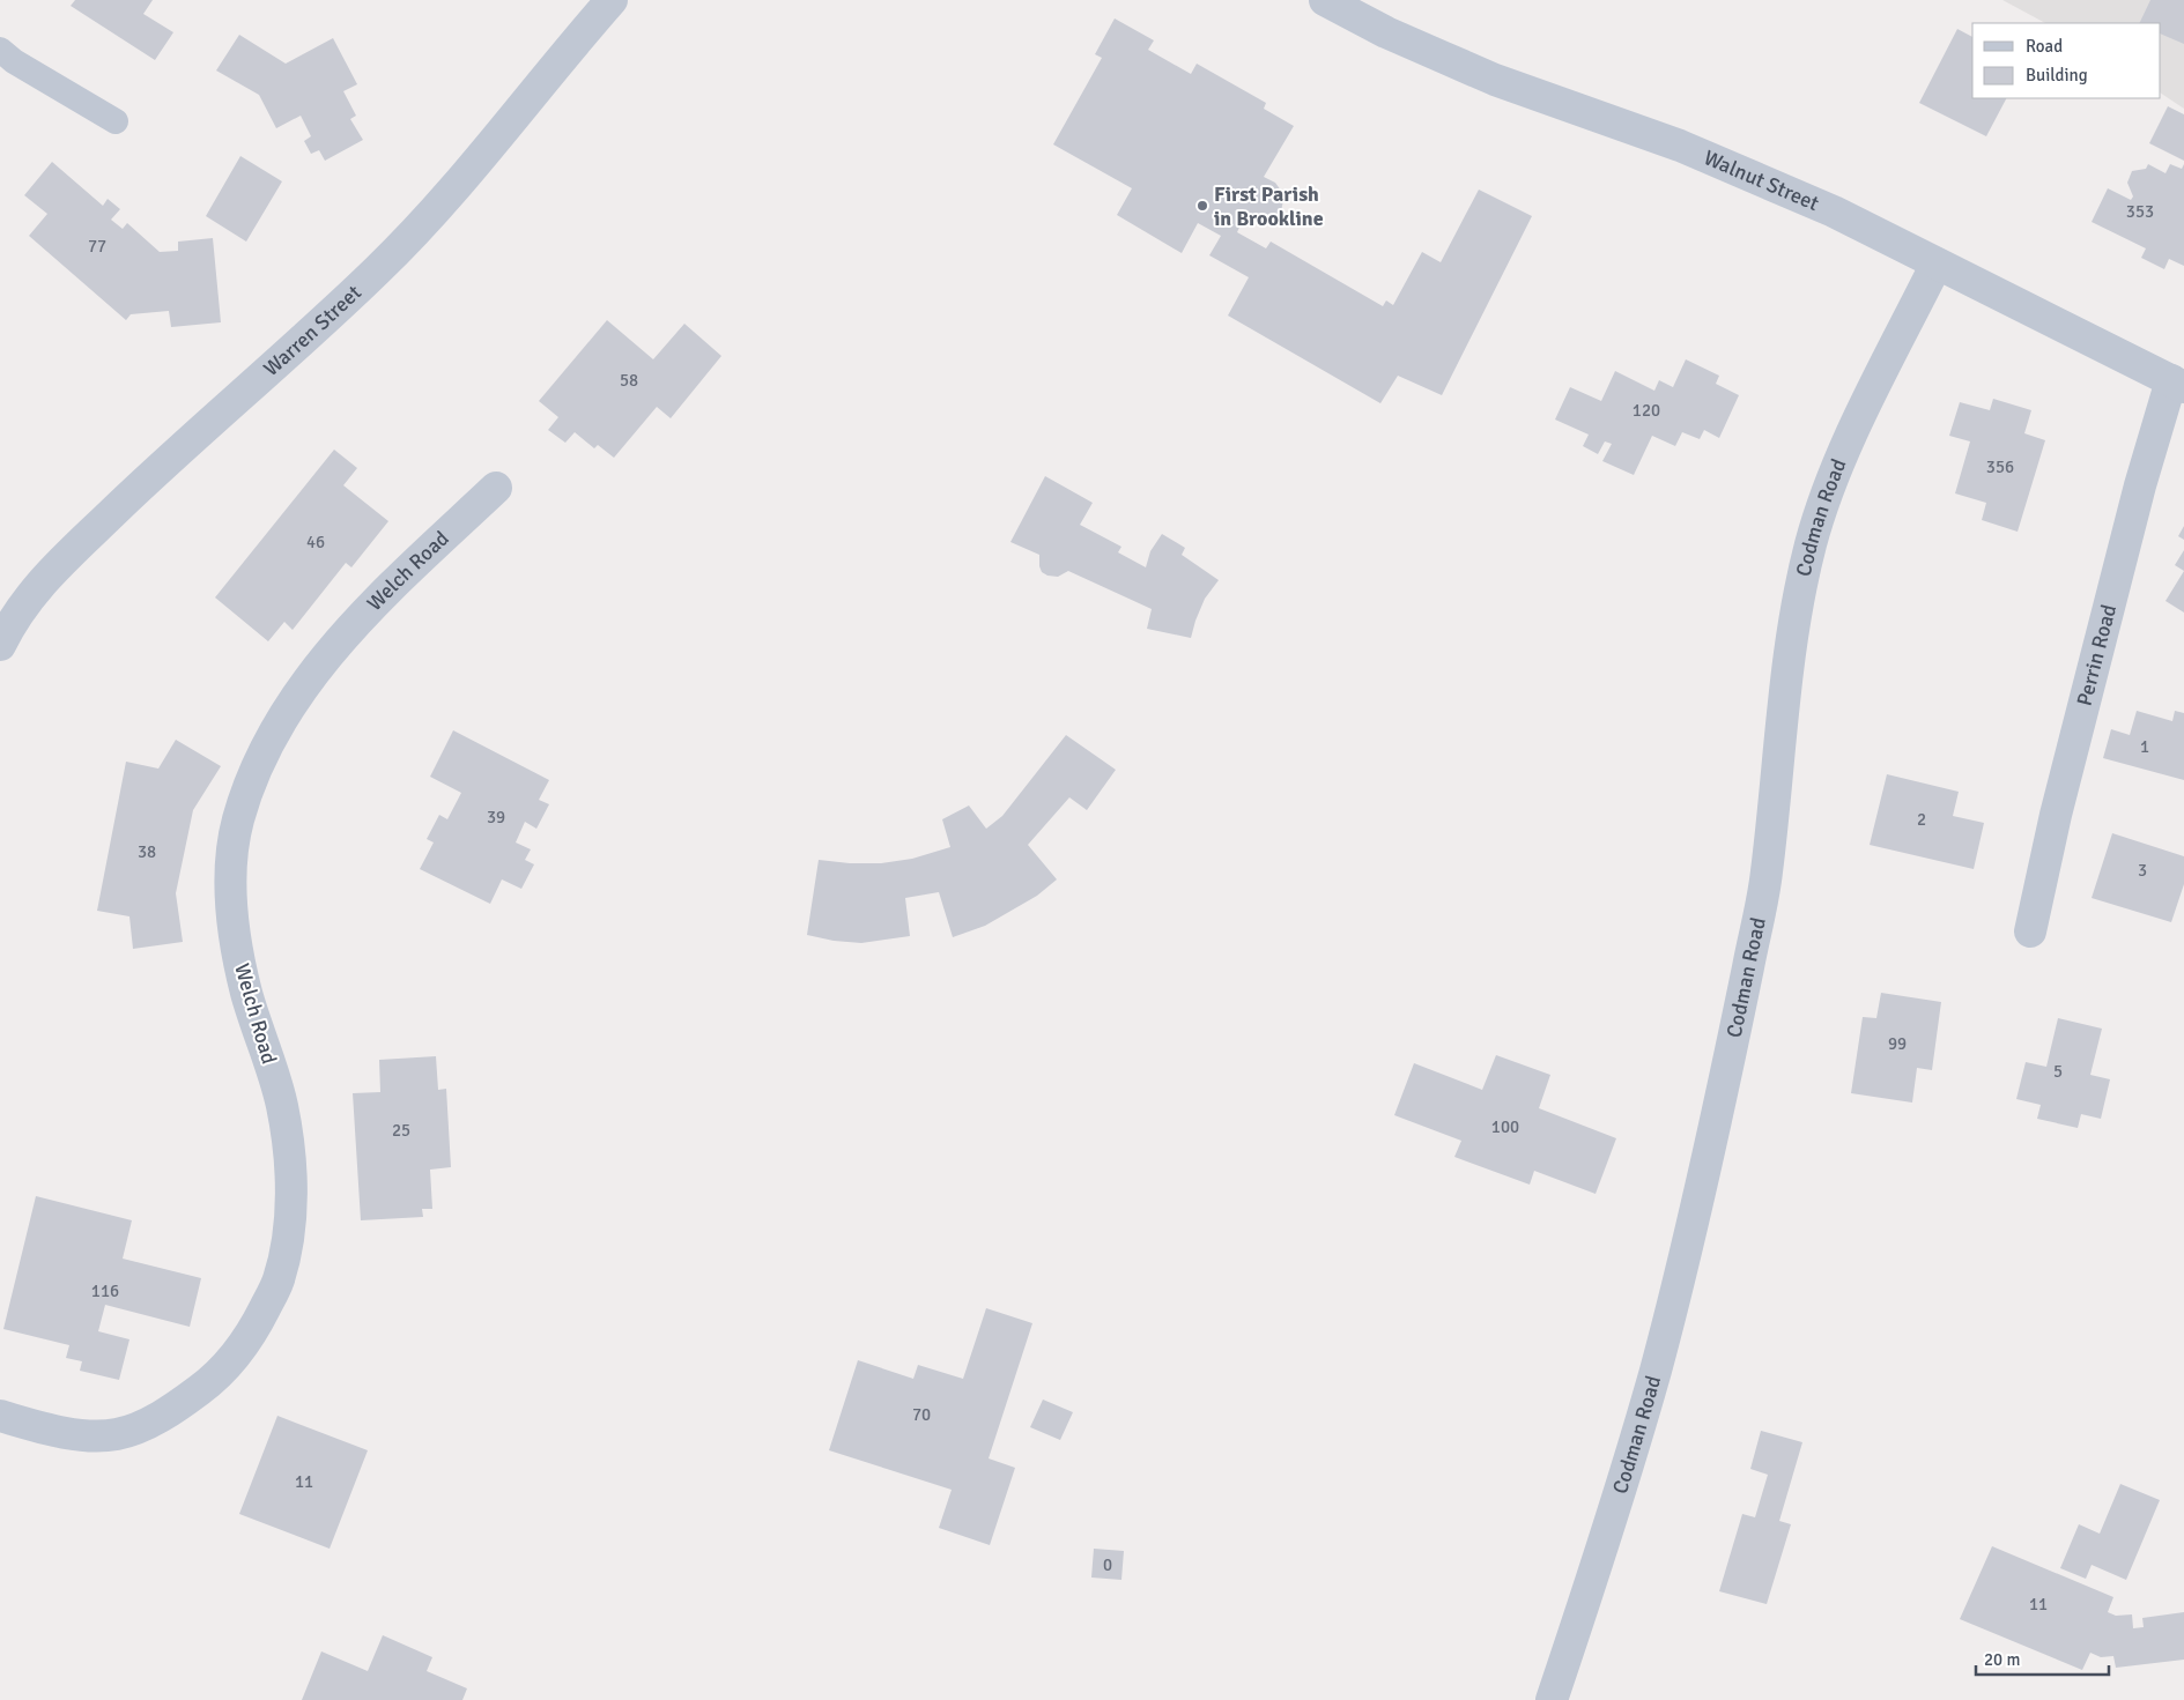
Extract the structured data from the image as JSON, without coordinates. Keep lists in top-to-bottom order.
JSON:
{
  "streets": {
    "street": [
      "Walnut Street",
      "Warren Street",
      "Codman Road",
      "Welch Road",
      "Perrin Road"
    ]
  },
  "crossings": [
    ["Walnut Street", "Codman Road"],
    ["Walnut Street", "Perrin Road"]
  ],
  "places": ["First Parish in Brookline"],
  "house_numbers": [
    "353",
    "77",
    "58",
    "120",
    "356",
    "46",
    "1",
    "39",
    "2",
    "38",
    "3",
    "99",
    "5",
    "100",
    "25",
    "116",
    "70",
    "11",
    "0",
    "11"
  ],
  "legend": ["Road", "Building"],
  "scale_bar": "20 m"
}
